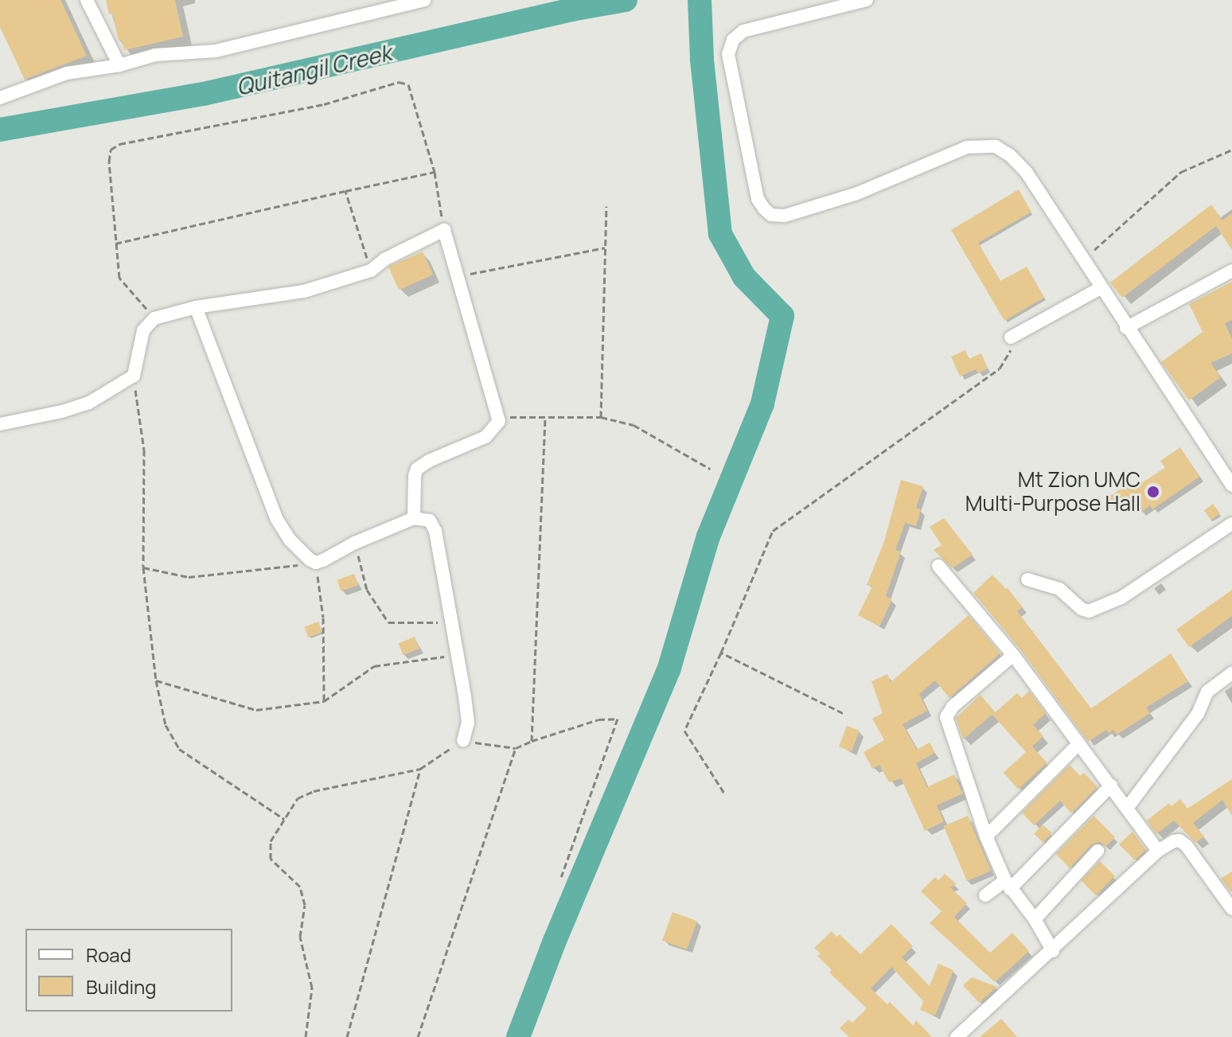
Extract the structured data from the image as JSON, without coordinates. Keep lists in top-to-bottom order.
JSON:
{
  "water": ["Quitangil Creek"],
  "places": ["Mt Zion UMC Multi-Purpose Hall"],
  "legend": ["Road", "Building"]
}
